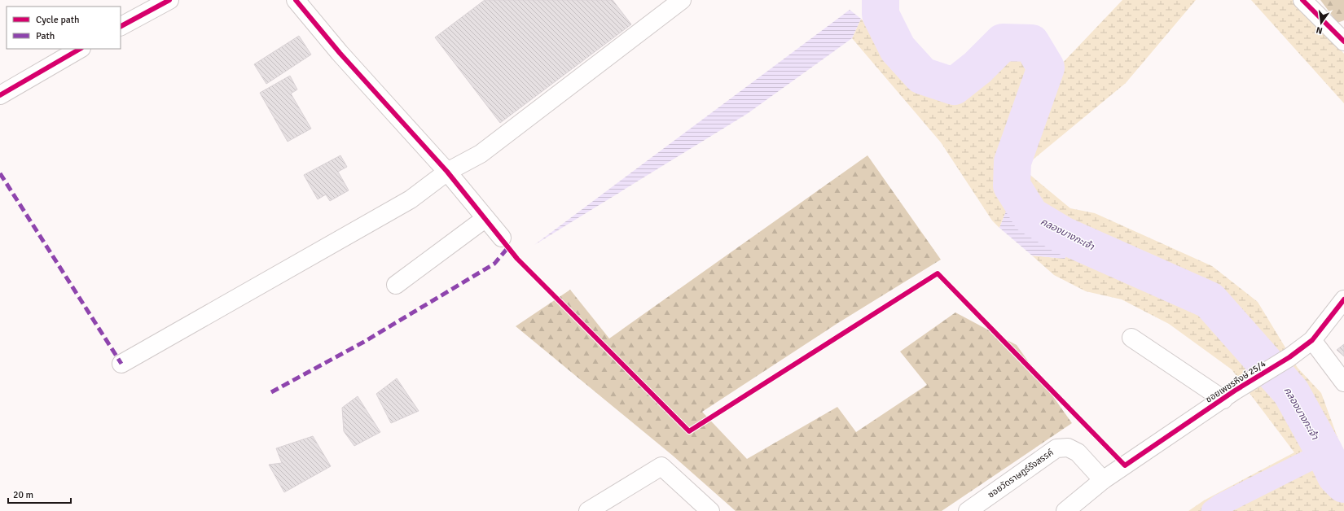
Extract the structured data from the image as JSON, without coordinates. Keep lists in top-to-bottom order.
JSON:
{
  "streets": {
    "street": ["ซอยเพชรหึงษ์ 25/4", "ซอยวัดราษฎร์รังสรรค์"]
  },
  "crossings": [
    ["ซอยเพชรหึงษ์ 25/4", "ซอยวัดราษฎร์รังสรรค์"]
  ],
  "water": ["คลองบางกะเจ้า"],
  "legend": ["Cycle path", "Path"],
  "scale_bar": "20 m",
  "north": "bottom"
}
